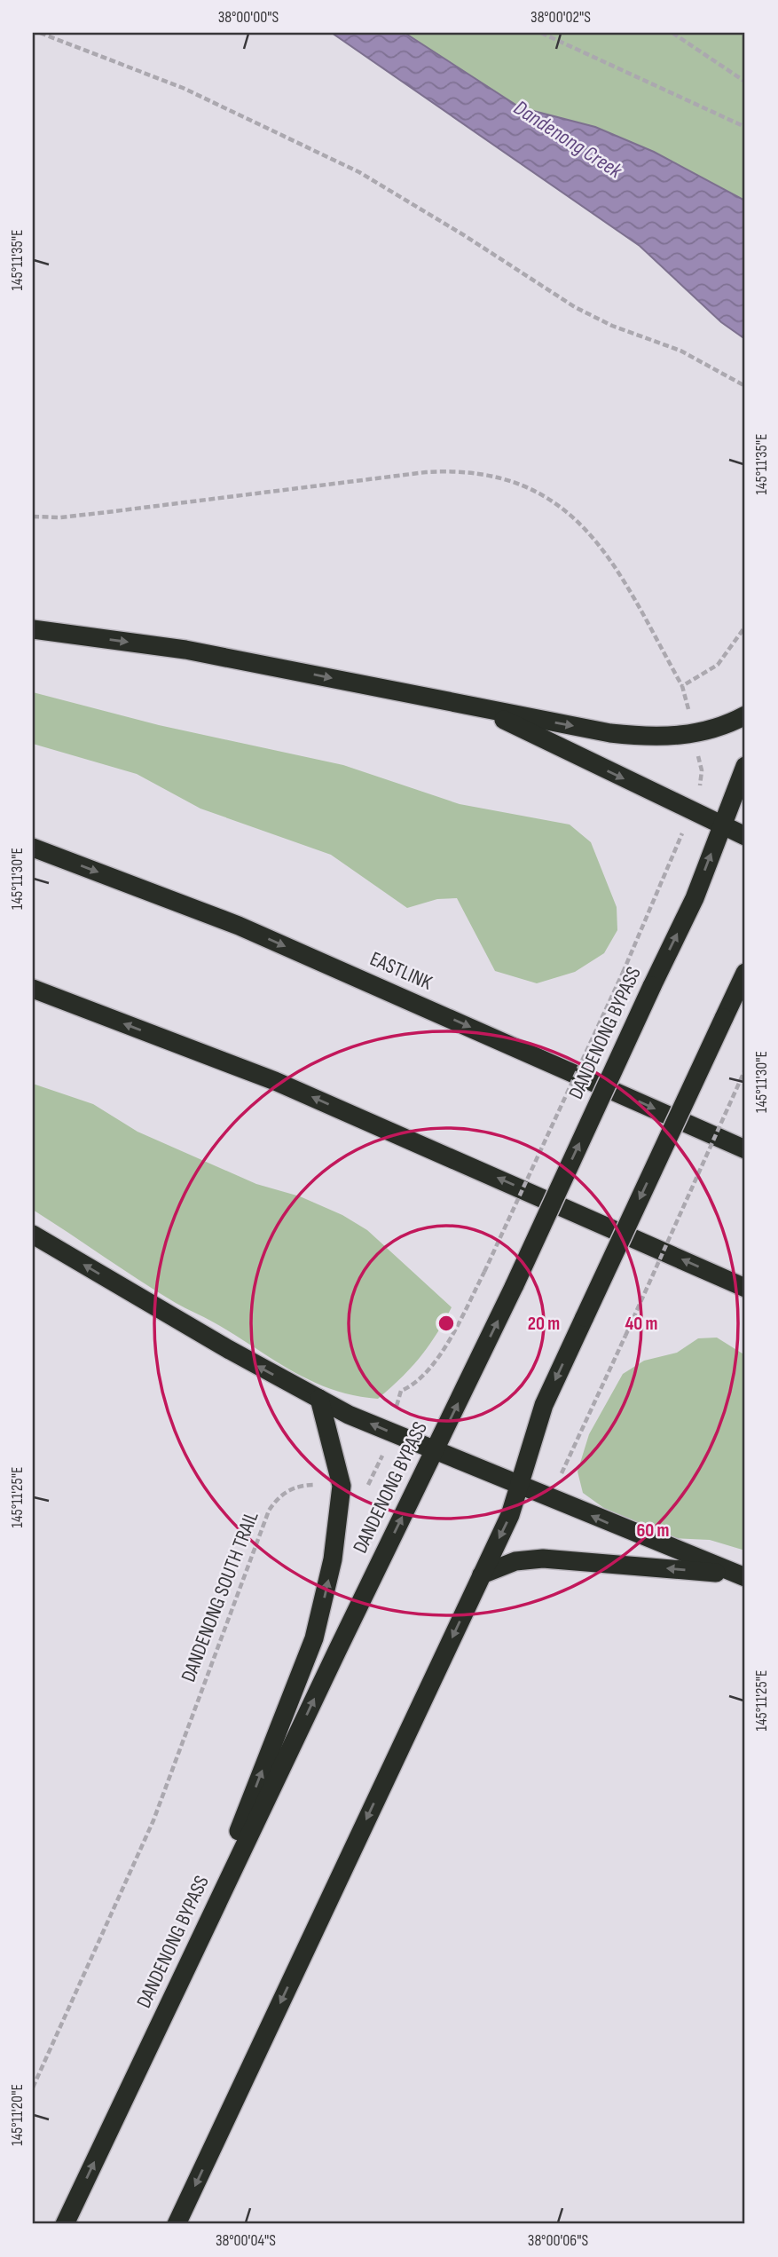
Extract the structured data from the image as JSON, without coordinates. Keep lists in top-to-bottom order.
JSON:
{
  "streets": {
    "highway": ["EASTLINK", "DANDENONG BYPASS"],
    "path": ["DANDENONG SOUTH TRAIL"]
  },
  "water": ["Dandenong Creek"],
  "coordinates": [
    "38°00'00\"S",
    "38°00'02\"S",
    "145°11'35\"E",
    "145°11'30\"E",
    "145°11'25\"E",
    "145°11'20\"E",
    "38°00'04\"S",
    "38°00'06\"S"
  ],
  "rings": ["20 m", "40 m", "60 m"]
}
